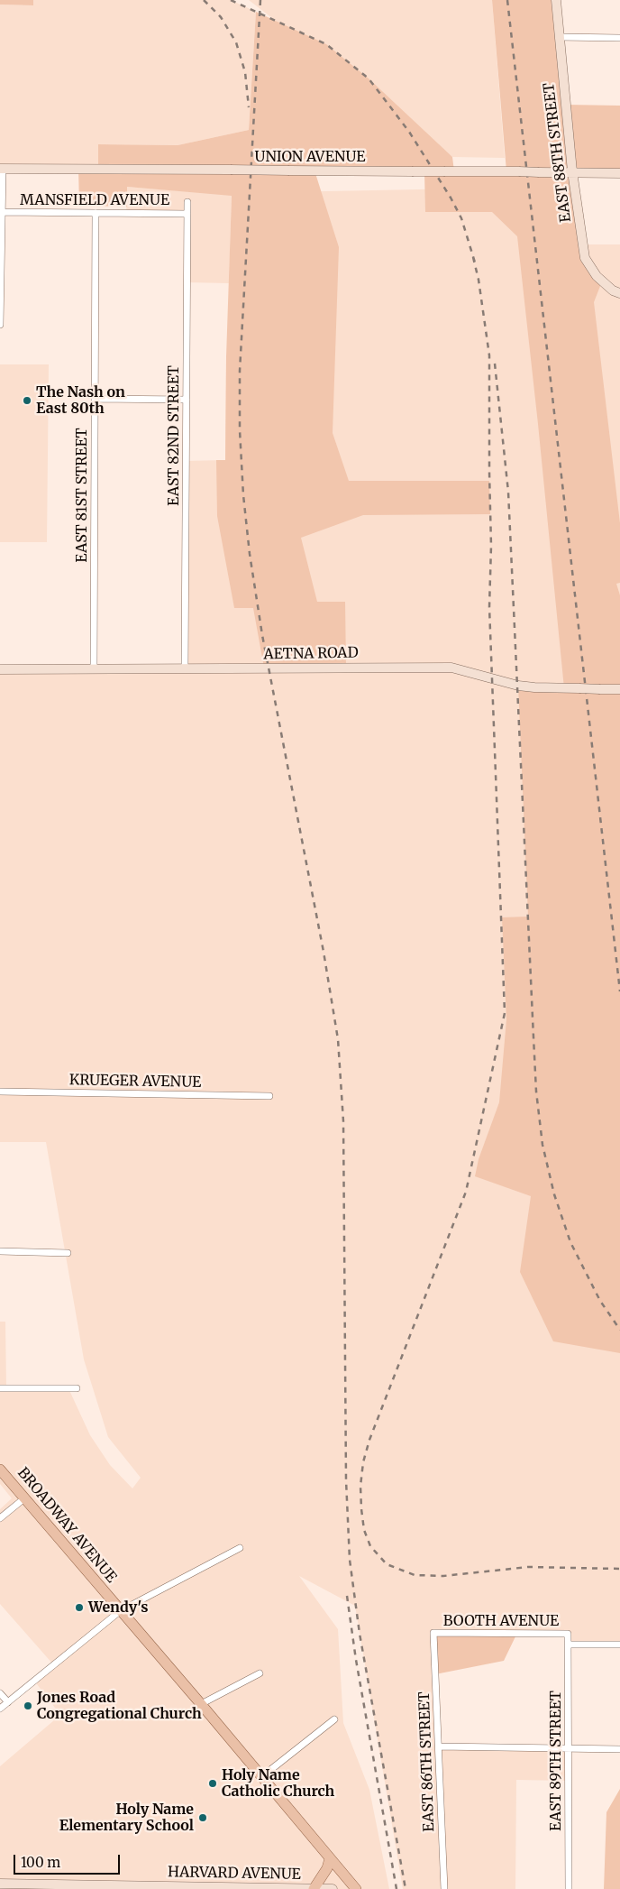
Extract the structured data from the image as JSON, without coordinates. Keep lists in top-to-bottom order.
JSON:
{
  "streets": {
    "main road": [
      "EAST 88TH STREET",
      "UNION AVENUE",
      "AETNA ROAD",
      "BROADWAY AVENUE",
      "HARVARD AVENUE"
    ],
    "street": [
      "MANSFIELD AVENUE",
      "EAST 82ND STREET",
      "EAST 81ST STREET",
      "KRUEGER AVENUE",
      "BOOTH AVENUE",
      "EAST 89TH STREET",
      "EAST 86TH STREET"
    ]
  },
  "crossings": [
    ["EAST 88TH STREET", "UNION AVENUE"],
    ["MANSFIELD AVENUE", "EAST 82ND STREET"],
    ["MANSFIELD AVENUE", "EAST 81ST STREET"],
    ["EAST 82ND STREET", "AETNA ROAD"],
    ["EAST 81ST STREET", "AETNA ROAD"],
    ["BOOTH AVENUE", "EAST 89TH STREET"],
    ["BOOTH AVENUE", "EAST 86TH STREET"]
  ],
  "places": [
    "The Nash on East 80th",
    "Wendy's",
    "Jones Road Congregational Church",
    "Holy Name Catholic Church",
    "Holy Name Elementary School"
  ],
  "scale_bar": "100 m"
}
